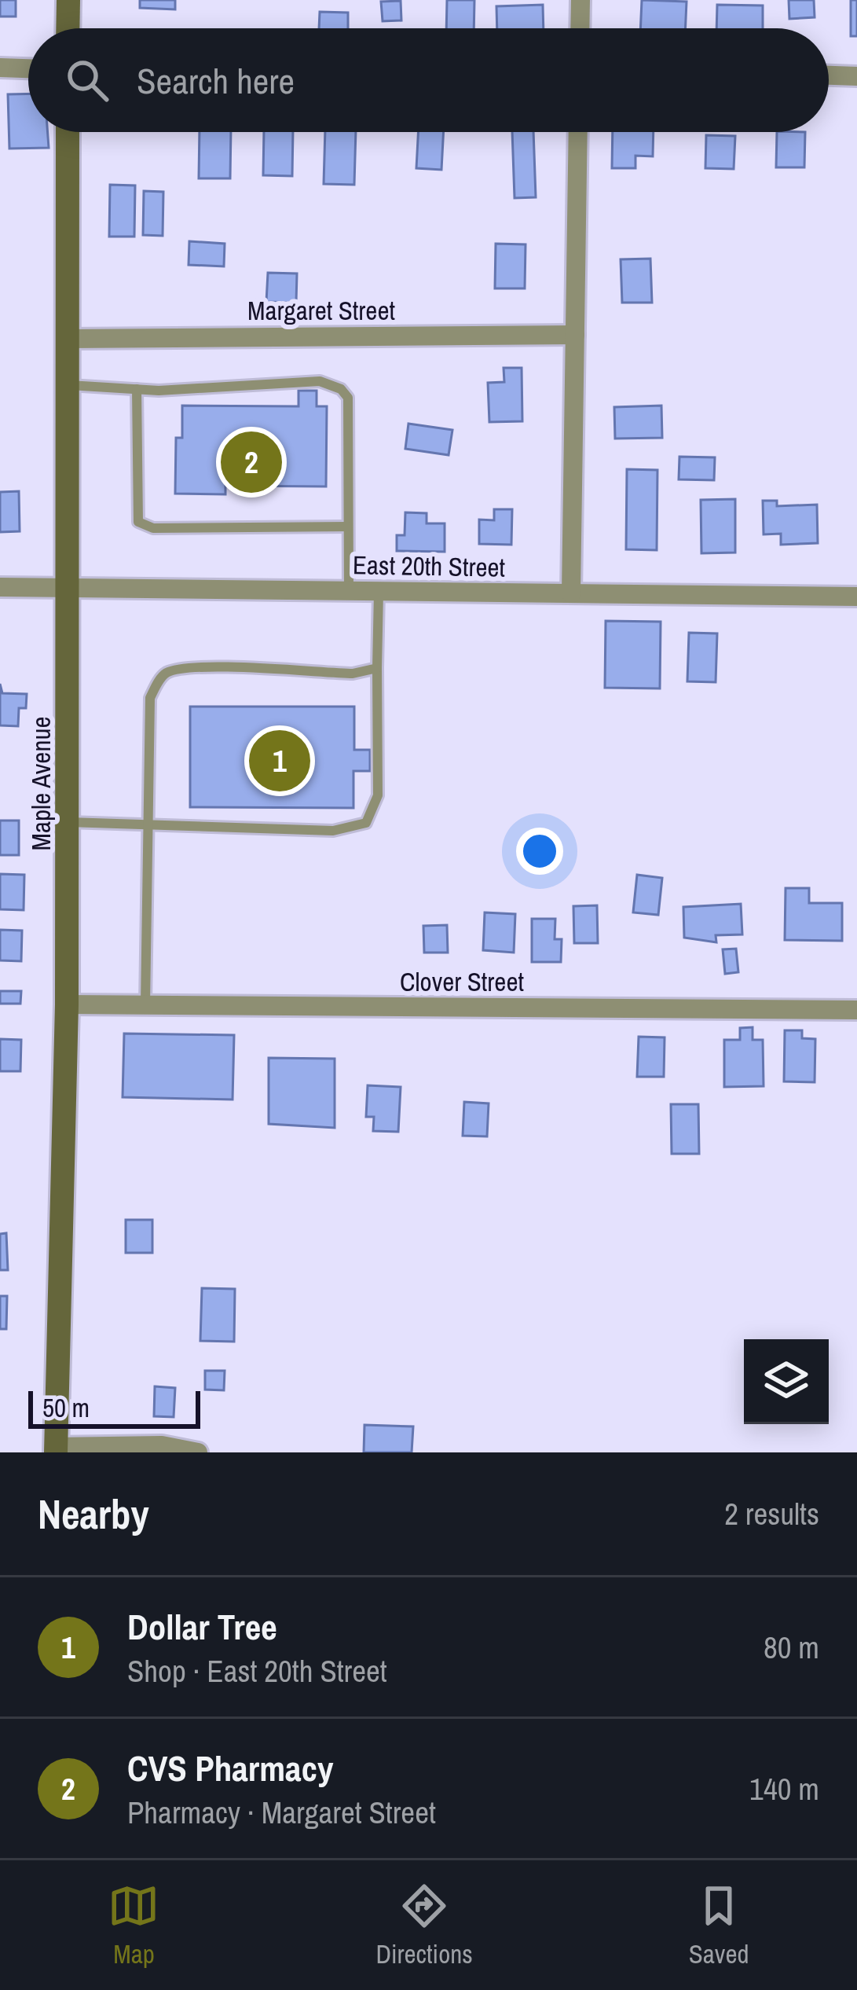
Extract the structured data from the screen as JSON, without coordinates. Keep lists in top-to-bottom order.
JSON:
{
  "streets": {
    "main road": ["Maple Avenue"],
    "street": ["Margaret Street", "East 20th Street", "Clover Street"]
  },
  "crossings": [
    ["Margaret Street", "Maple Avenue"],
    ["East 20th Street", "Maple Avenue"],
    ["Maple Avenue", "Clover Street"]
  ],
  "scale_bar": "50 m",
  "page": {
    "search": "Search here",
    "pins": ["2", "1"],
    "scale": "50 m",
    "heading": ["Nearby", "2 results"],
    "list": [
      {
        "mark": "1",
        "name": "Dollar Tree",
        "note": "Shop · East 20th Street",
        "value": "80 m"
      },
      {
        "mark": "2",
        "name": "CVS Pharmacy",
        "note": "Pharmacy · Margaret Street",
        "value": "140 m"
      }
    ],
    "nav": ["Map", "Directions", "Saved"]
  }
}
